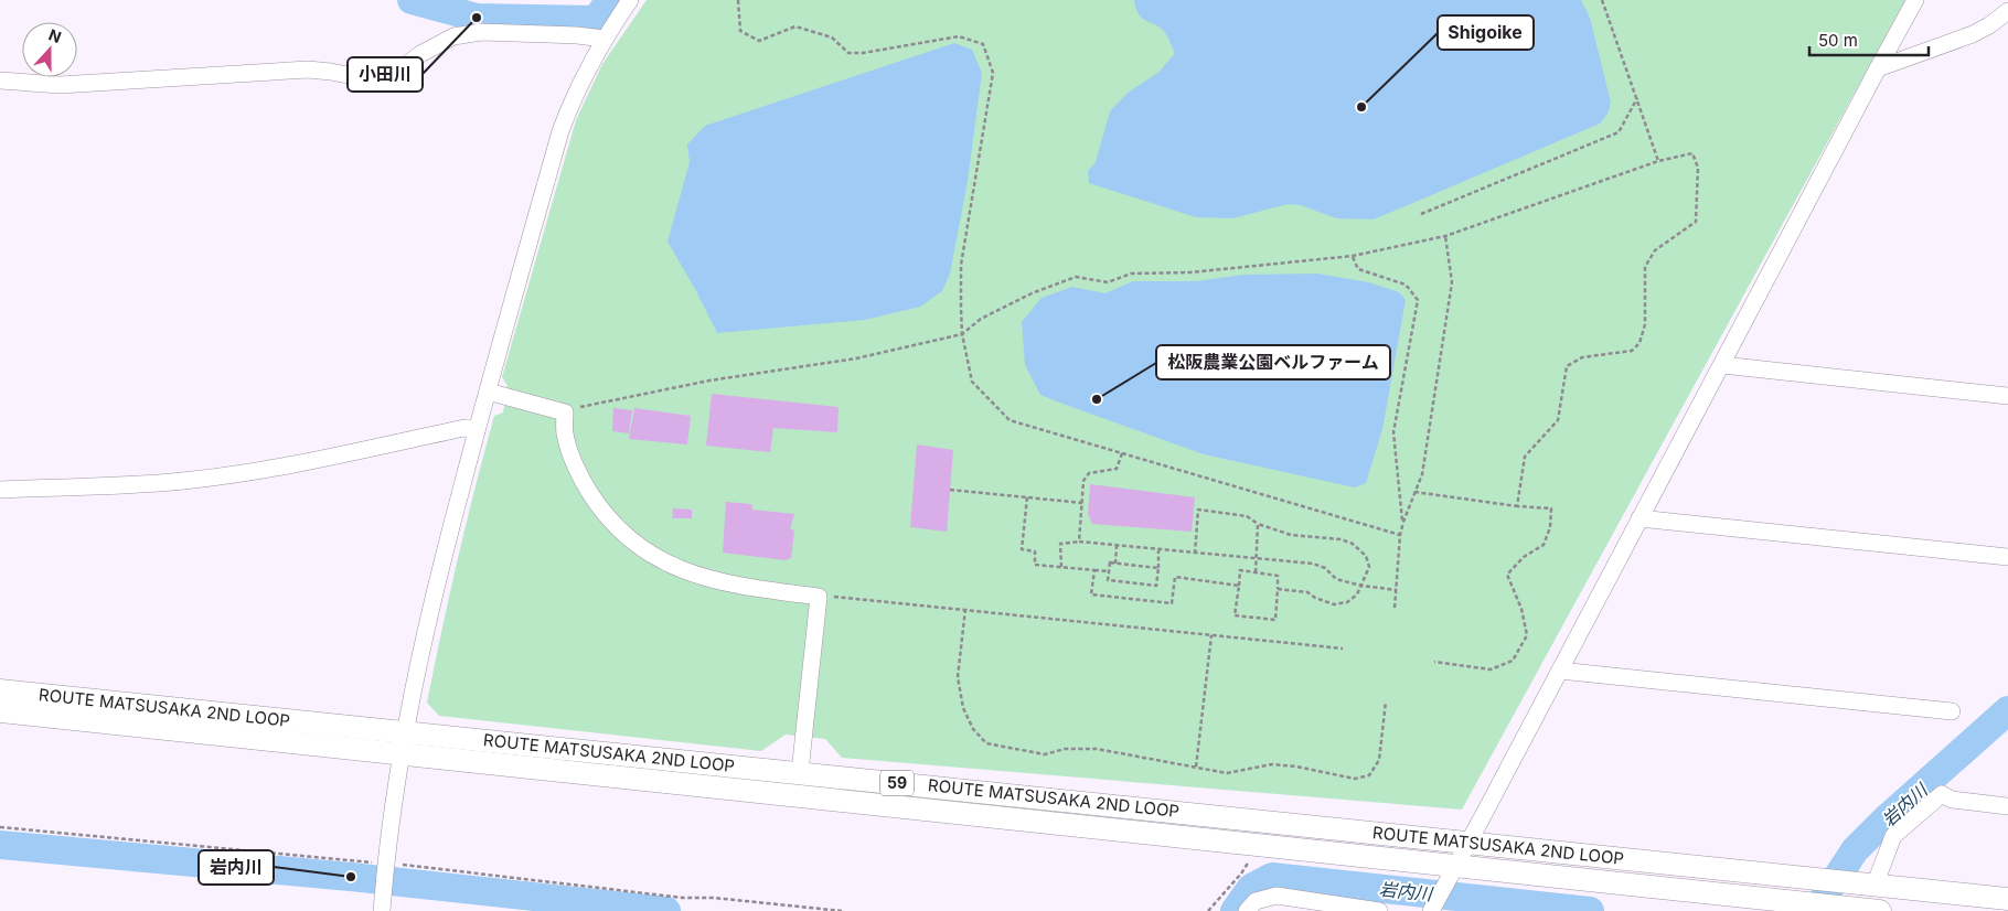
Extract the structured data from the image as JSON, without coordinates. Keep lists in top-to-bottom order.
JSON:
{
  "streets": {
    "main road": ["ROUTE MATSUSAKA 2ND LOOP", "59"]
  },
  "water": ["岩内川"],
  "places": [
    "小田川",
    "Shigoike",
    "松阪農業公園ベルファーム",
    "岩内川"
  ],
  "scale_bar": "50 m",
  "north": "top"
}
